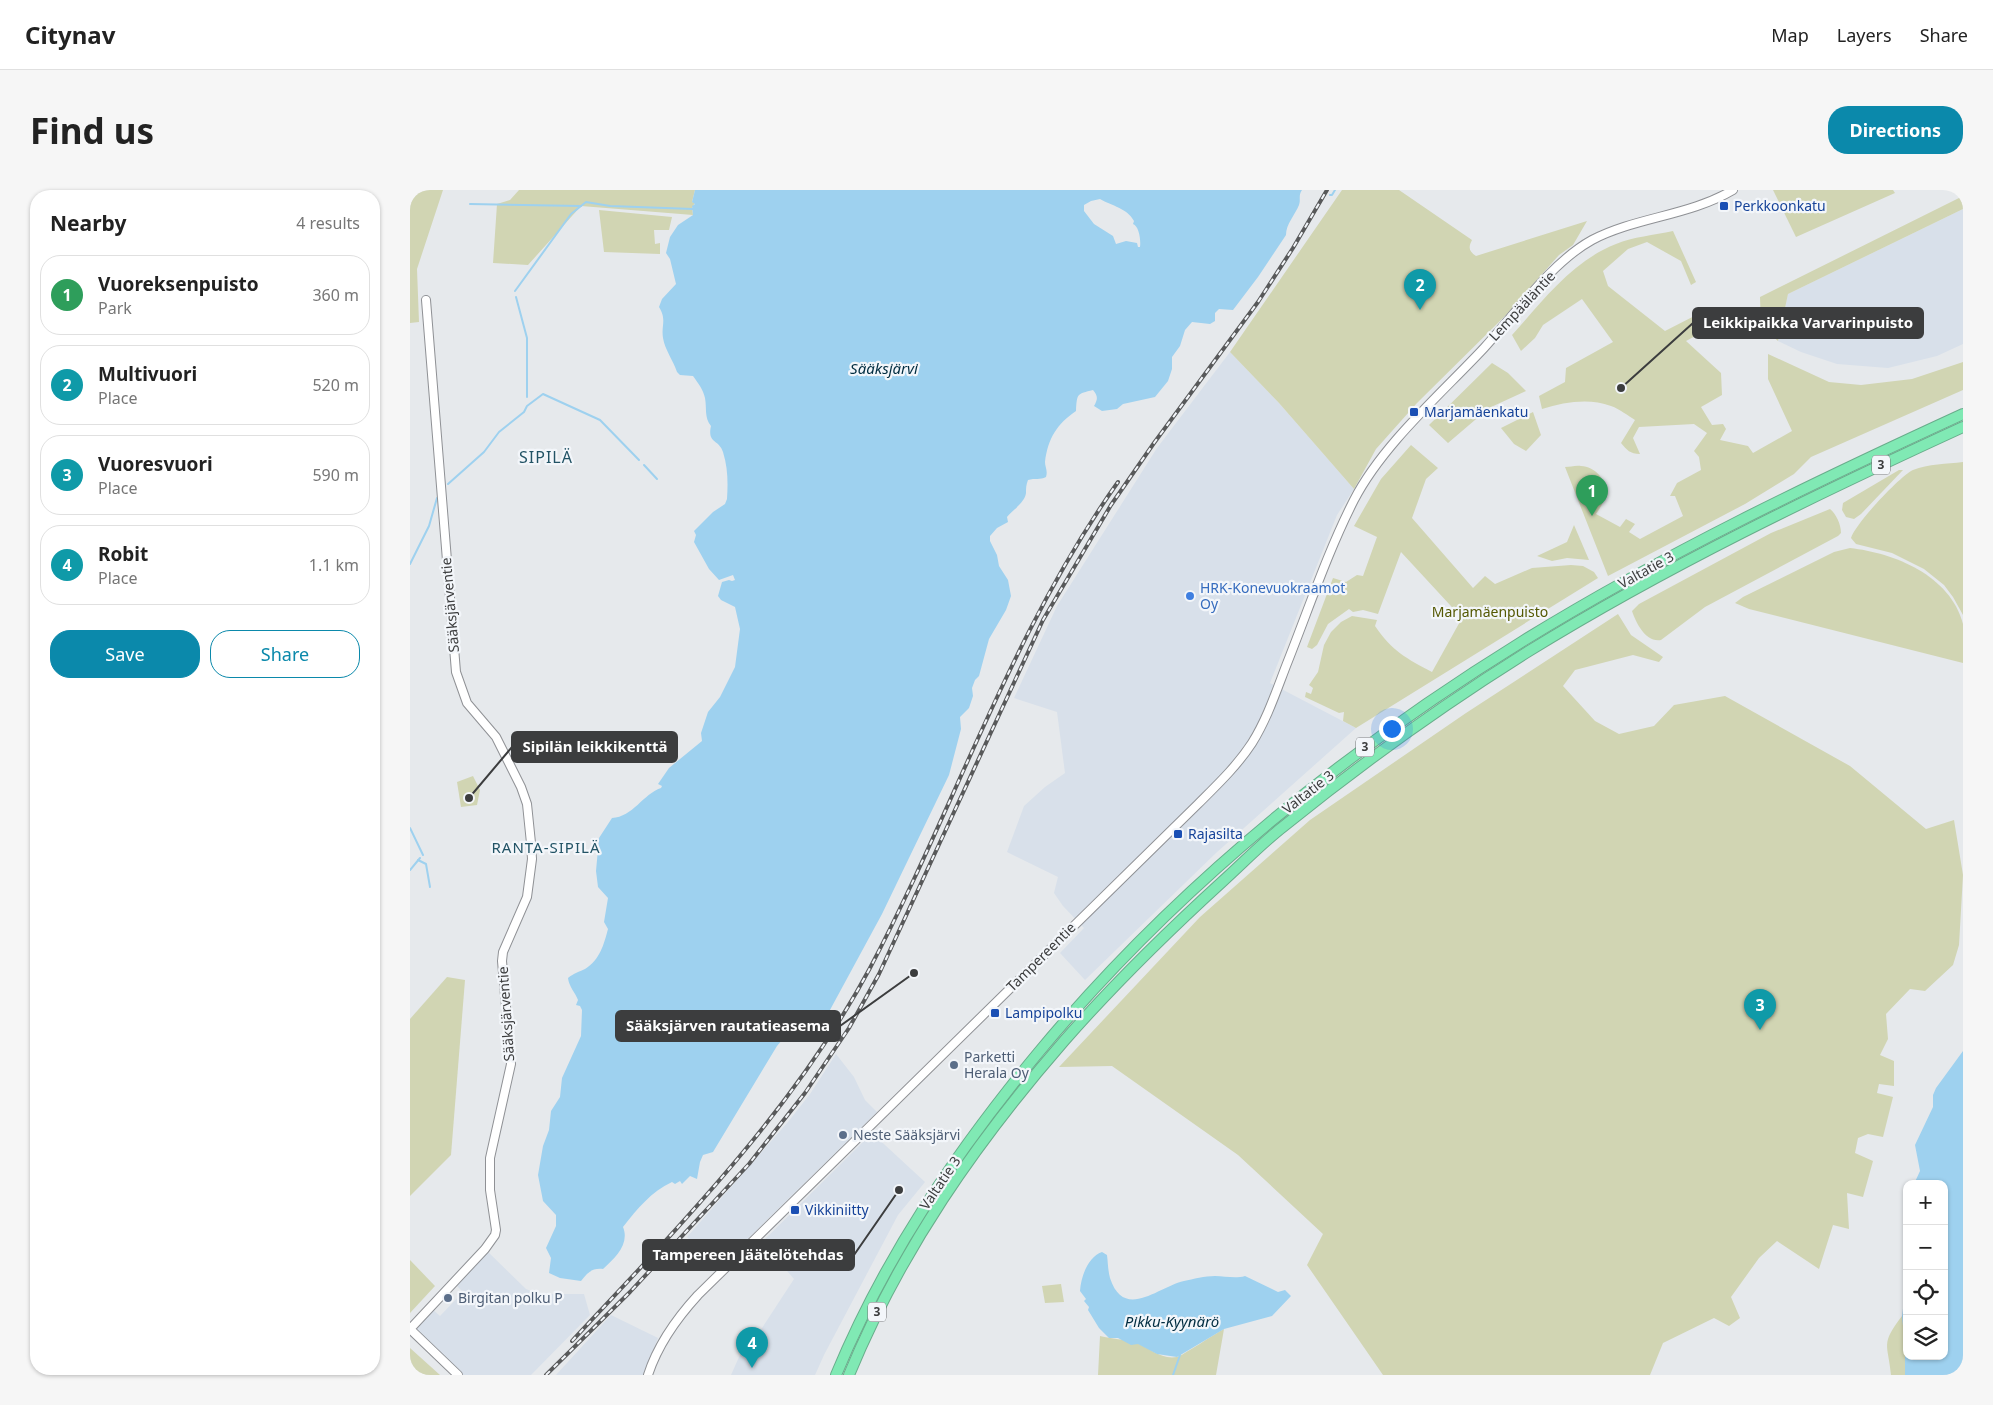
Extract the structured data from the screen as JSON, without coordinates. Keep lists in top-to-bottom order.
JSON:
{
  "streets": {
    "highway": ["3", "Valtatie 3"],
    "main road": ["Lempääläntie", "Sääksjärventie", "Tampereentie"]
  },
  "crossings": [
    ["Lempääläntie", "Tampereentie"]
  ],
  "districts": ["SIPILÄ", "RANTA-SIPILÄ"],
  "water": ["Sääksjärvi", "Pikku-Kyynärö"],
  "parks": ["Marjamäenpuisto"],
  "places": {
    "transit": [
      "Perkkoonkatu",
      "Marjamäenkatu",
      "Rajasilta",
      "Lampipolku",
      "Vikkiniitty"
    ],
    "other": [
      "Leikkipaikka Varvarinpuisto",
      "HRK-Konevuokraamot Oy",
      "Sipilän leikkikenttä",
      "Sääksjärven rautatieasema",
      "Parketti Herala Oy",
      "Neste Sääksjärvi",
      "Tampereen Jäätelötehdas",
      "Birgitan polku P"
    ]
  },
  "page": {
    "header": "Citynav",
    "nav": ["Map", "Layers", "Share"],
    "buttons": [
      "Directions",
      ["Save", "Share"]
    ],
    "title": "Find us",
    "heading": ["Nearby", "4 results"],
    "list": [
      {
        "mark": "1",
        "name": "Vuoreksenpuisto",
        "note": "Park",
        "value": "360 m"
      },
      {
        "mark": "2",
        "name": "Multivuori",
        "note": "Place",
        "value": "520 m"
      },
      {
        "mark": "3",
        "name": "Vuoresvuori",
        "note": "Place",
        "value": "590 m"
      },
      {
        "mark": "4",
        "name": "Robit",
        "note": "Place",
        "value": "1.1 km"
      }
    ],
    "pins": [
      "2",
      "1",
      "3",
      "4"
    ],
    "map_buttons": ["+", "−"]
  }
}
